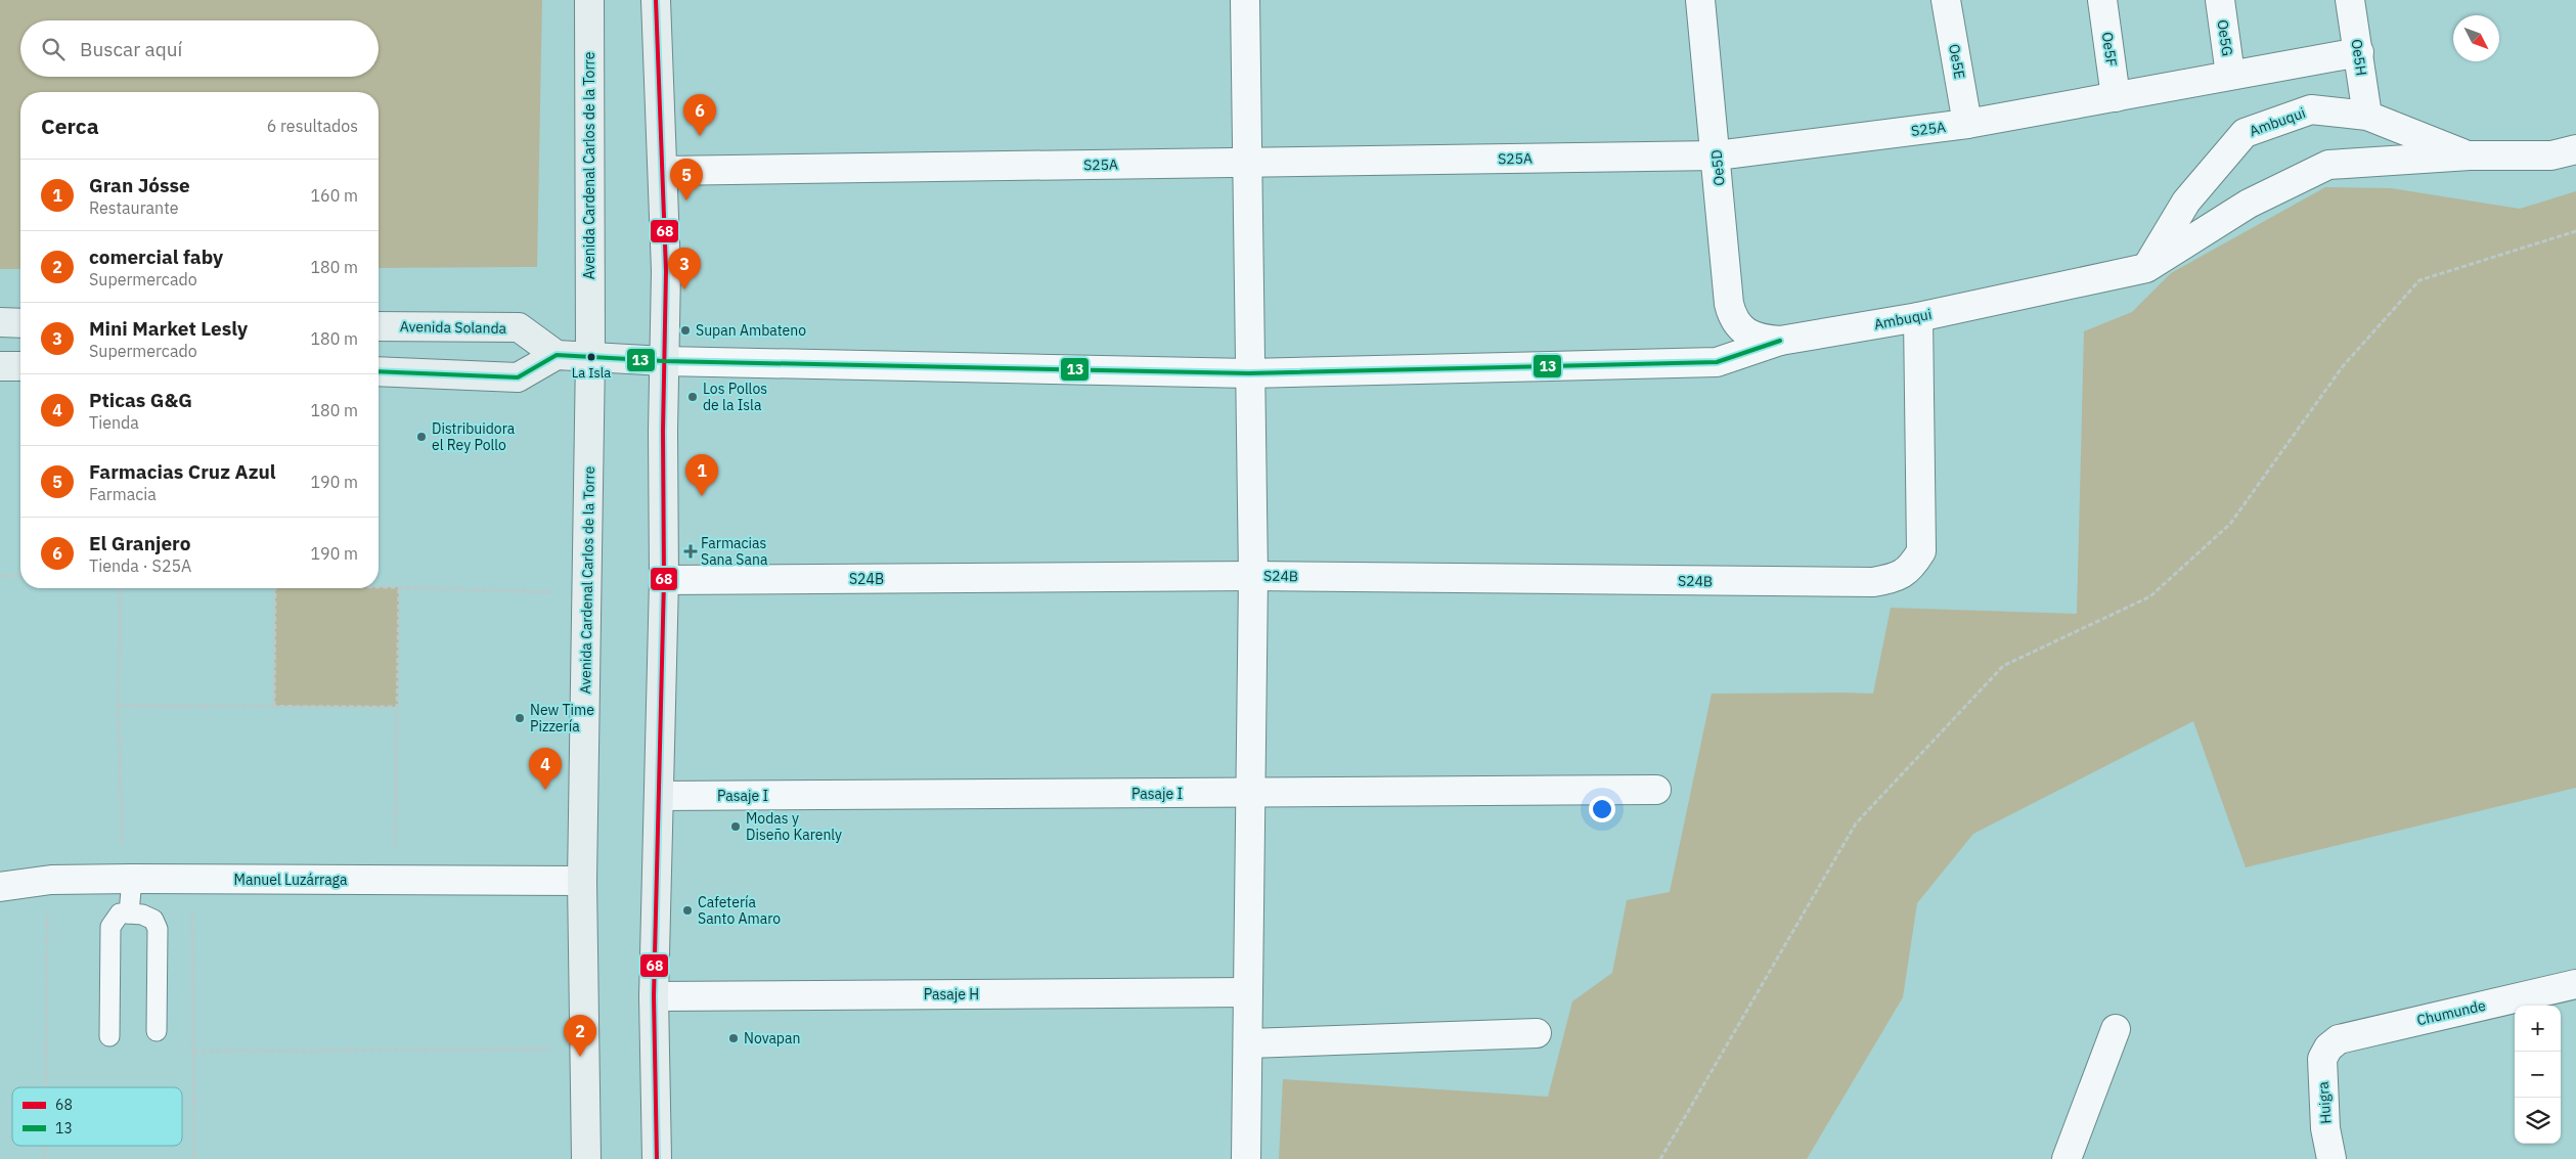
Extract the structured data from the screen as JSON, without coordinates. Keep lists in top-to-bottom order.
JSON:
{
  "streets": {
    "street": [
      "Oe5G",
      "Oe5F",
      "Oe5H",
      "Oe5E",
      "Ambuqui",
      "S25A",
      "Avenida Cardenal Carlos de la Torre",
      "Oe5D",
      "Avenida Solanda",
      "S24B",
      "Pasaje I",
      "Manuel Luzárraga",
      "Pasaje H",
      "Chumunde",
      "Huigra"
    ]
  },
  "crossings": [
    ["Oe5G", "S25A"],
    ["Oe5F", "S25A"],
    ["Oe5H", "Ambuqui"],
    ["Oe5H", "S25A"],
    ["Oe5E", "S25A"],
    ["Ambuqui", "Oe5D"],
    ["Ambuqui", "S24B"],
    ["S25A", "Oe5D"],
    ["Avenida Cardenal Carlos de la Torre", "Manuel Luzárraga"],
    ["Chumunde", "Huigra"]
  ],
  "places": {
    "other": [
      "Supan Ambateno",
      "La Isla",
      "Los Pollos de la Isla",
      "Distribuidora el Rey Pollo",
      "New Time Pizzería",
      "Modas y Diseño Karenly",
      "Cafetería Santo Amaro",
      "Novapan"
    ],
    "health": ["Farmacias Sana Sana"]
  },
  "lines": ["transit line 68", "transit line 13"],
  "legend": ["68", "13"],
  "north": "bottom right",
  "page": {
    "search": "Buscar aquí",
    "heading": ["Cerca", "6 resultados"],
    "pins": [
      "6",
      "5",
      "3",
      "1",
      "4",
      "2"
    ],
    "list": [
      {
        "mark": "1",
        "name": "Gran Jósse",
        "note": "Restaurante",
        "value": "160 m"
      },
      {
        "mark": "2",
        "name": "comercial faby",
        "note": "Supermercado",
        "value": "180 m"
      },
      {
        "mark": "3",
        "name": "Mini Market Lesly",
        "note": "Supermercado",
        "value": "180 m"
      },
      {
        "mark": "4",
        "name": "Pticas G&G",
        "note": "Tienda",
        "value": "180 m"
      },
      {
        "mark": "5",
        "name": "Farmacias Cruz Azul",
        "note": "Farmacia",
        "value": "190 m"
      },
      {
        "mark": "6",
        "name": "El Granjero",
        "note": "Tienda · S25A",
        "value": "190 m"
      }
    ],
    "map_buttons": ["+", "−"]
  }
}
